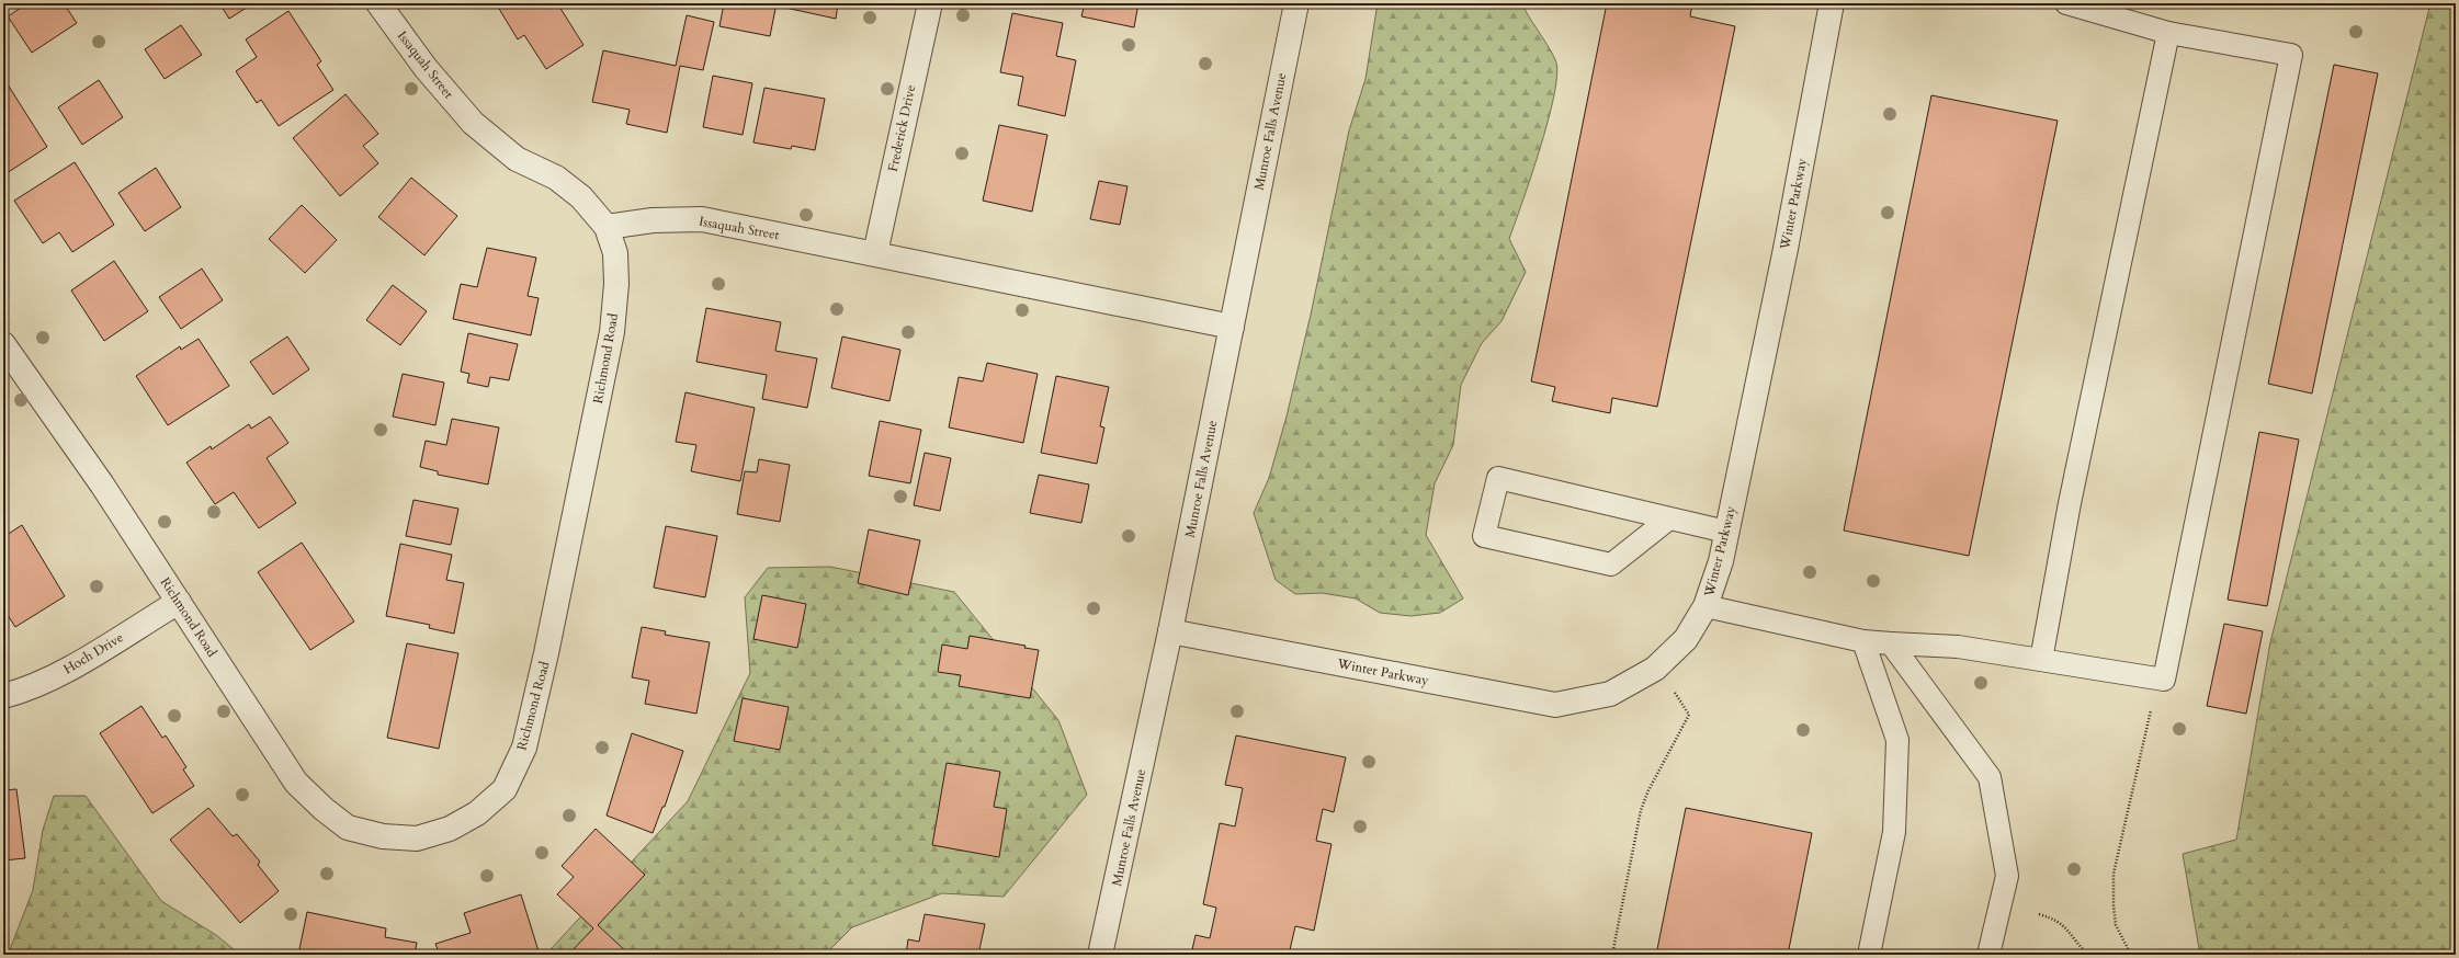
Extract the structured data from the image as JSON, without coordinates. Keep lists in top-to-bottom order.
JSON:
{
  "streets": {
    "street": [
      "Issaquah Street",
      "Frederick Drive",
      "Munroe Falls Avenue",
      "Winter Parkway",
      "Richmond Road",
      "Hoch Drive"
    ]
  },
  "crossings": [
    ["Issaquah Street", "Frederick Drive"],
    ["Issaquah Street", "Munroe Falls Avenue"],
    ["Issaquah Street", "Richmond Road"],
    ["Munroe Falls Avenue", "Winter Parkway"],
    ["Richmond Road", "Hoch Drive"]
  ]
}
